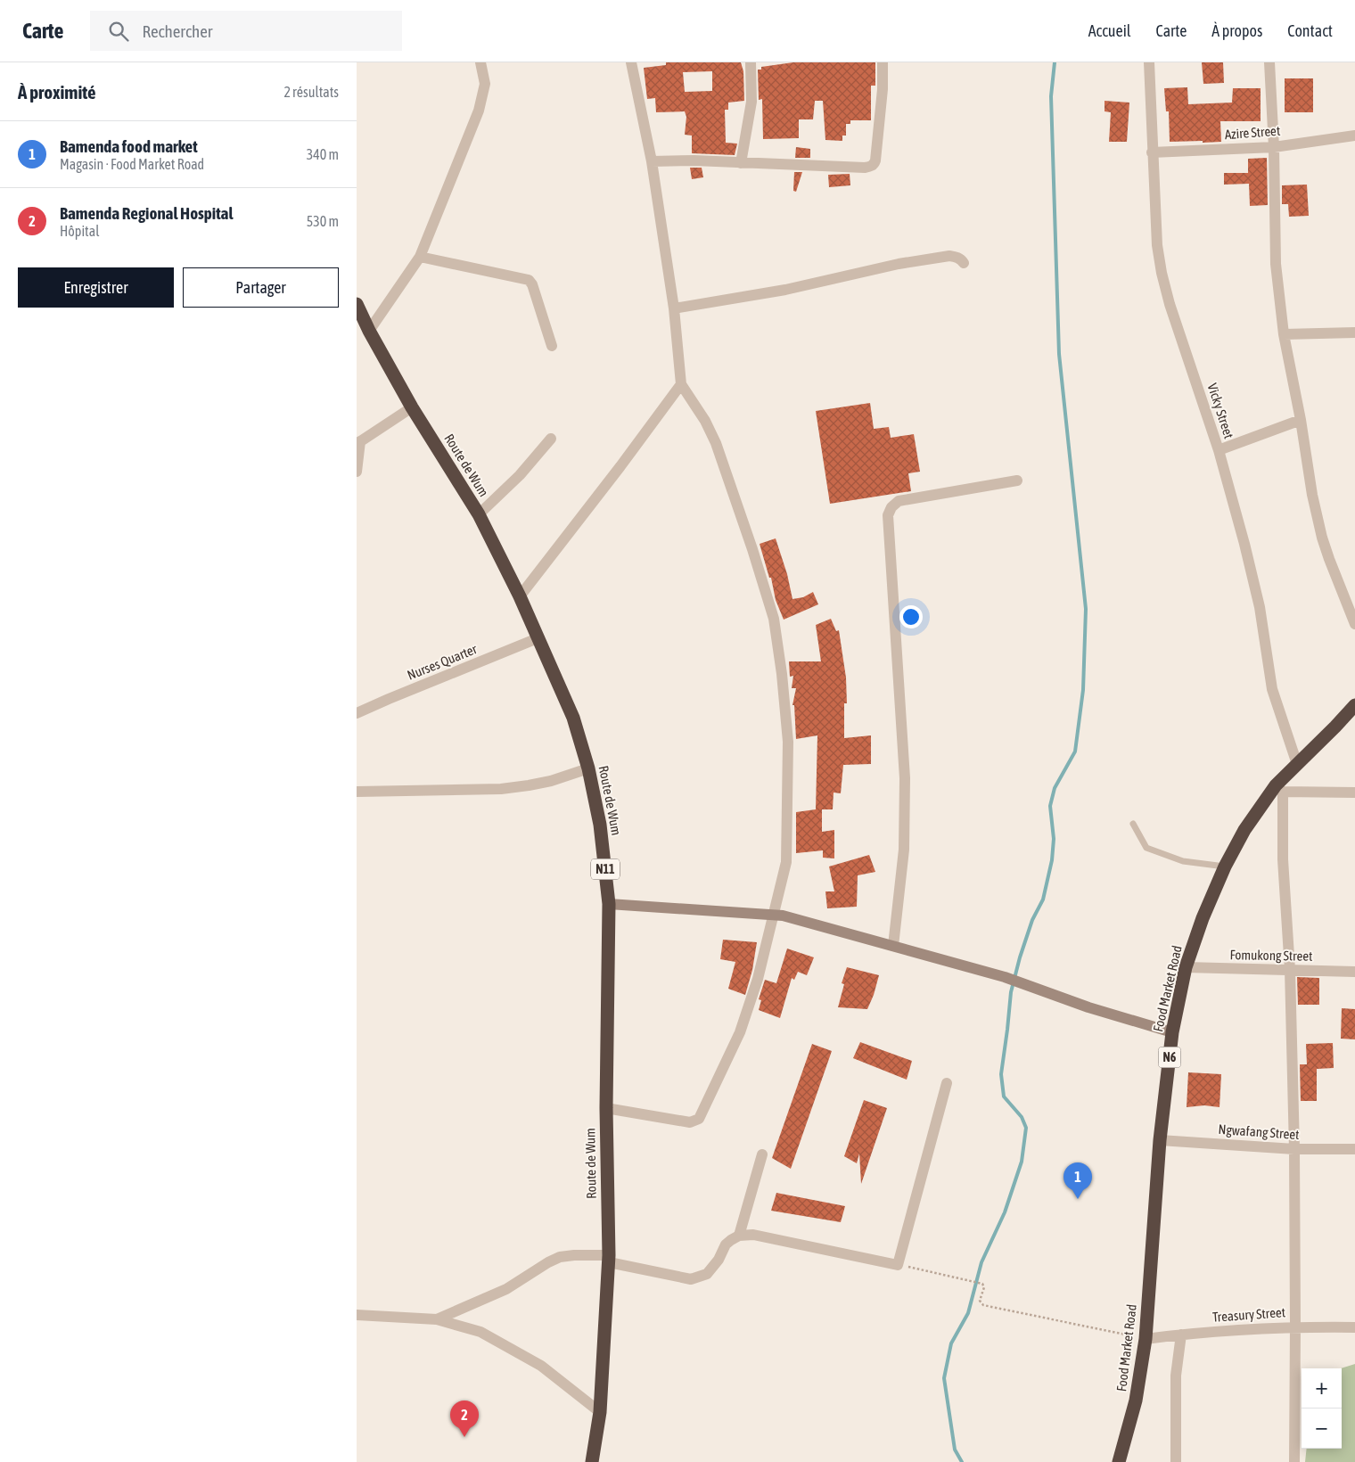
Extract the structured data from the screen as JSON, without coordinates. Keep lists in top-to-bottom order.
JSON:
{
  "streets": {
    "highway": [
      "Route de Wum",
      "N11",
      "Food Market Road",
      "N6"
    ],
    "street": [
      "Azire Street",
      "Vicky Street",
      "Nurses Quarter",
      "Fomukong Street",
      "Ngwafang Street",
      "Treasury Street"
    ]
  },
  "crossings": [
    ["Azire Street", "Vicky Street"],
    ["Vicky Street", "Food Market Road"],
    ["Route de Wum", "Nurses Quarter"],
    ["Route de Wum", "N11"],
    ["Fomukong Street", "Food Market Road"],
    ["Food Market Road", "Ngwafang Street"],
    ["Food Market Road", "Treasury Street"]
  ],
  "page": {
    "header": "Carte",
    "search": "Rechercher",
    "nav": [
      "Accueil",
      "Carte",
      "À propos",
      "Contact"
    ],
    "heading": ["À proximité", "2 résultats"],
    "list": [
      {
        "mark": "1",
        "name": "Bamenda food market",
        "note": "Magasin · Food Market Road",
        "value": "340 m"
      },
      {
        "mark": "2",
        "name": "Bamenda Regional Hospital",
        "note": "Hôpital",
        "value": "530 m"
      }
    ],
    "buttons": ["Enregistrer", "Partager"],
    "pins": ["1", "2"],
    "map_buttons": ["+", "−"]
  }
}
